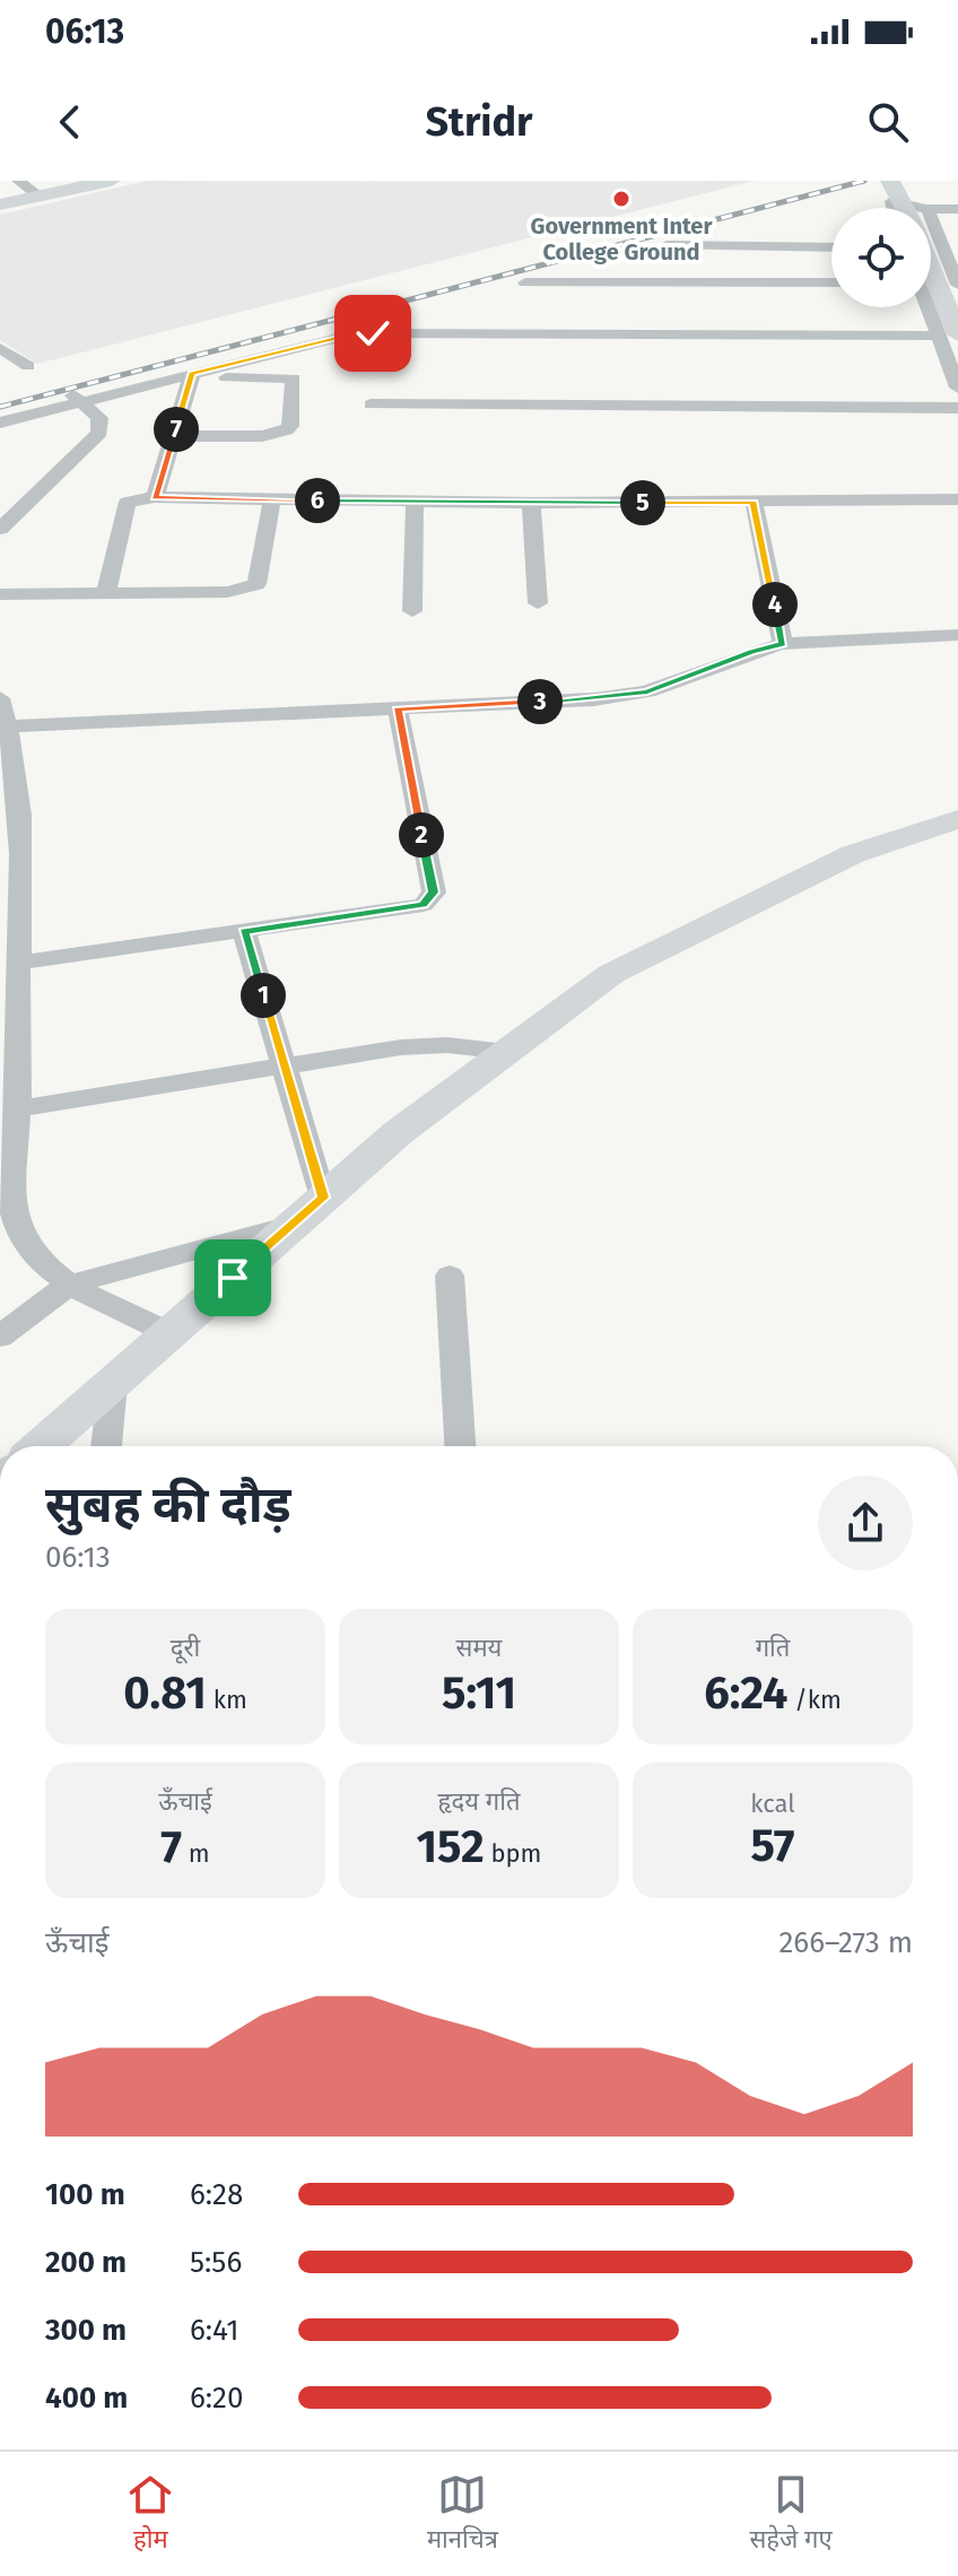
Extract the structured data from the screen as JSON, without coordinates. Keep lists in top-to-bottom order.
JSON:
{
  "places": ["Government Inter College Ground"],
  "page": {
    "status": "06:13",
    "header": "Stridr",
    "pins": [
      "7",
      "6",
      "5",
      "4",
      "3",
      "2",
      "1"
    ],
    "heading": ["सुबह की दौड़", "06:13"],
    "stats": [
      ["दूरी", "0.81 km"],
      ["समय", "5:11"],
      ["गति", "6:24 /km"],
      ["ऊँचाई", "7 m"],
      ["हृदय गति", "152 bpm"],
      ["kcal", "57"]
    ],
    "chart": ["ऊँचाई", "266–273 m"],
    "list": [
      {
        "name": "100 m",
        "note": "6:28"
      },
      {
        "name": "200 m",
        "note": "5:56"
      },
      {
        "name": "300 m",
        "note": "6:41"
      },
      {
        "name": "400 m",
        "note": "6:20"
      }
    ],
    "tabs": ["होम", "मानचित्र", "सहेजे गए"]
  }
}
